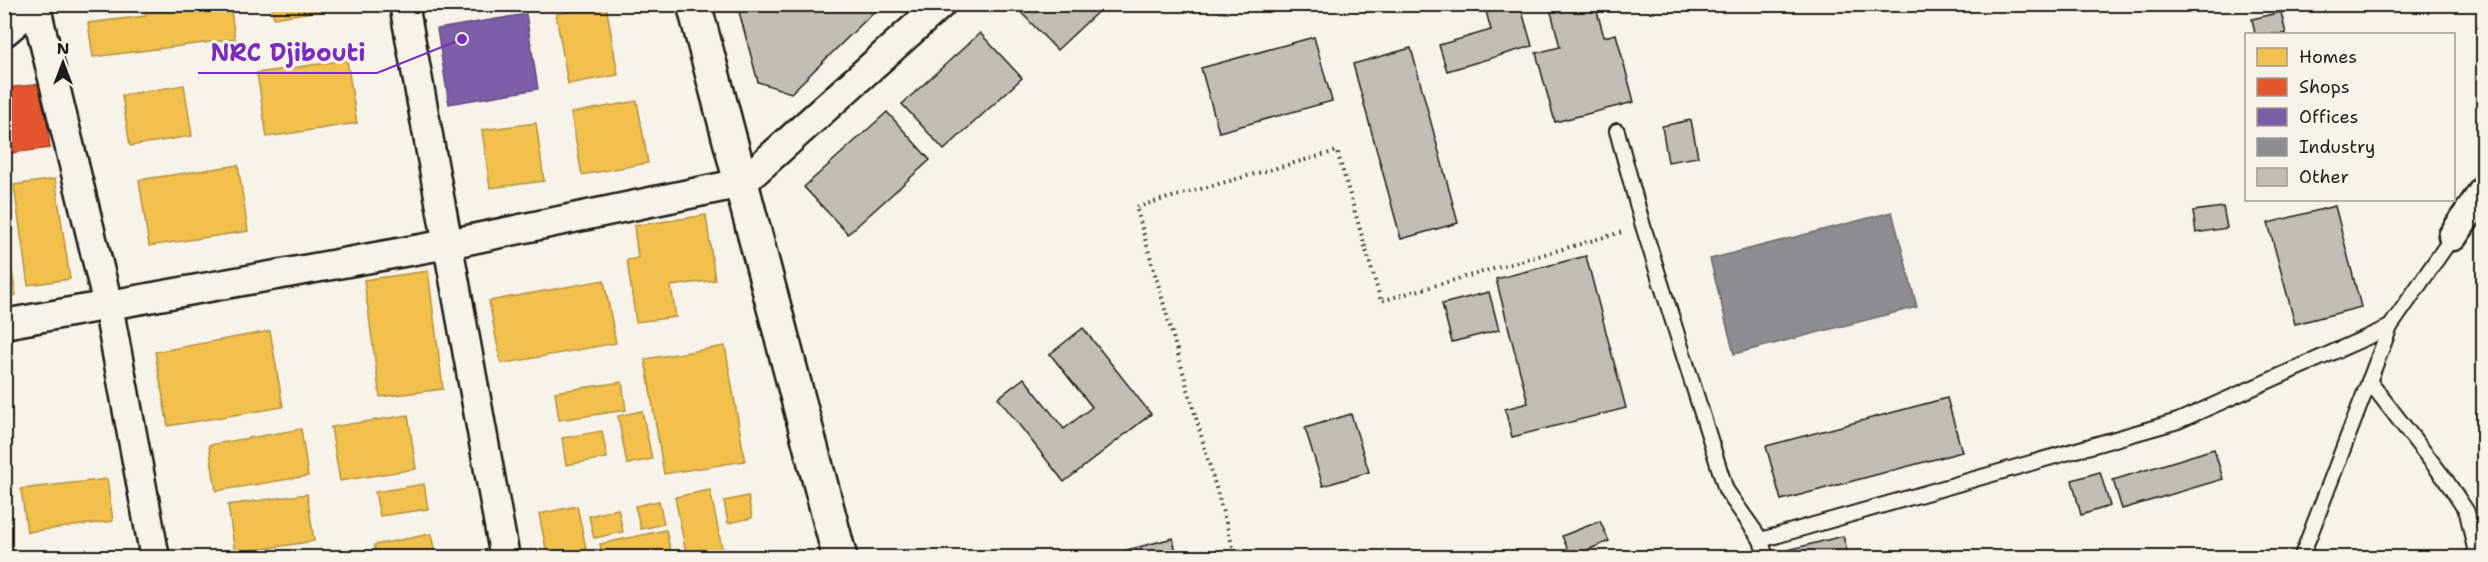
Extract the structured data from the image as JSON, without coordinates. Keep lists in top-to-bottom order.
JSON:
{
  "places": ["NRC Djibouti"],
  "legend": [
    "Homes",
    "Shops",
    "Offices",
    "Industry",
    "Other"
  ],
  "north": "top"
}
